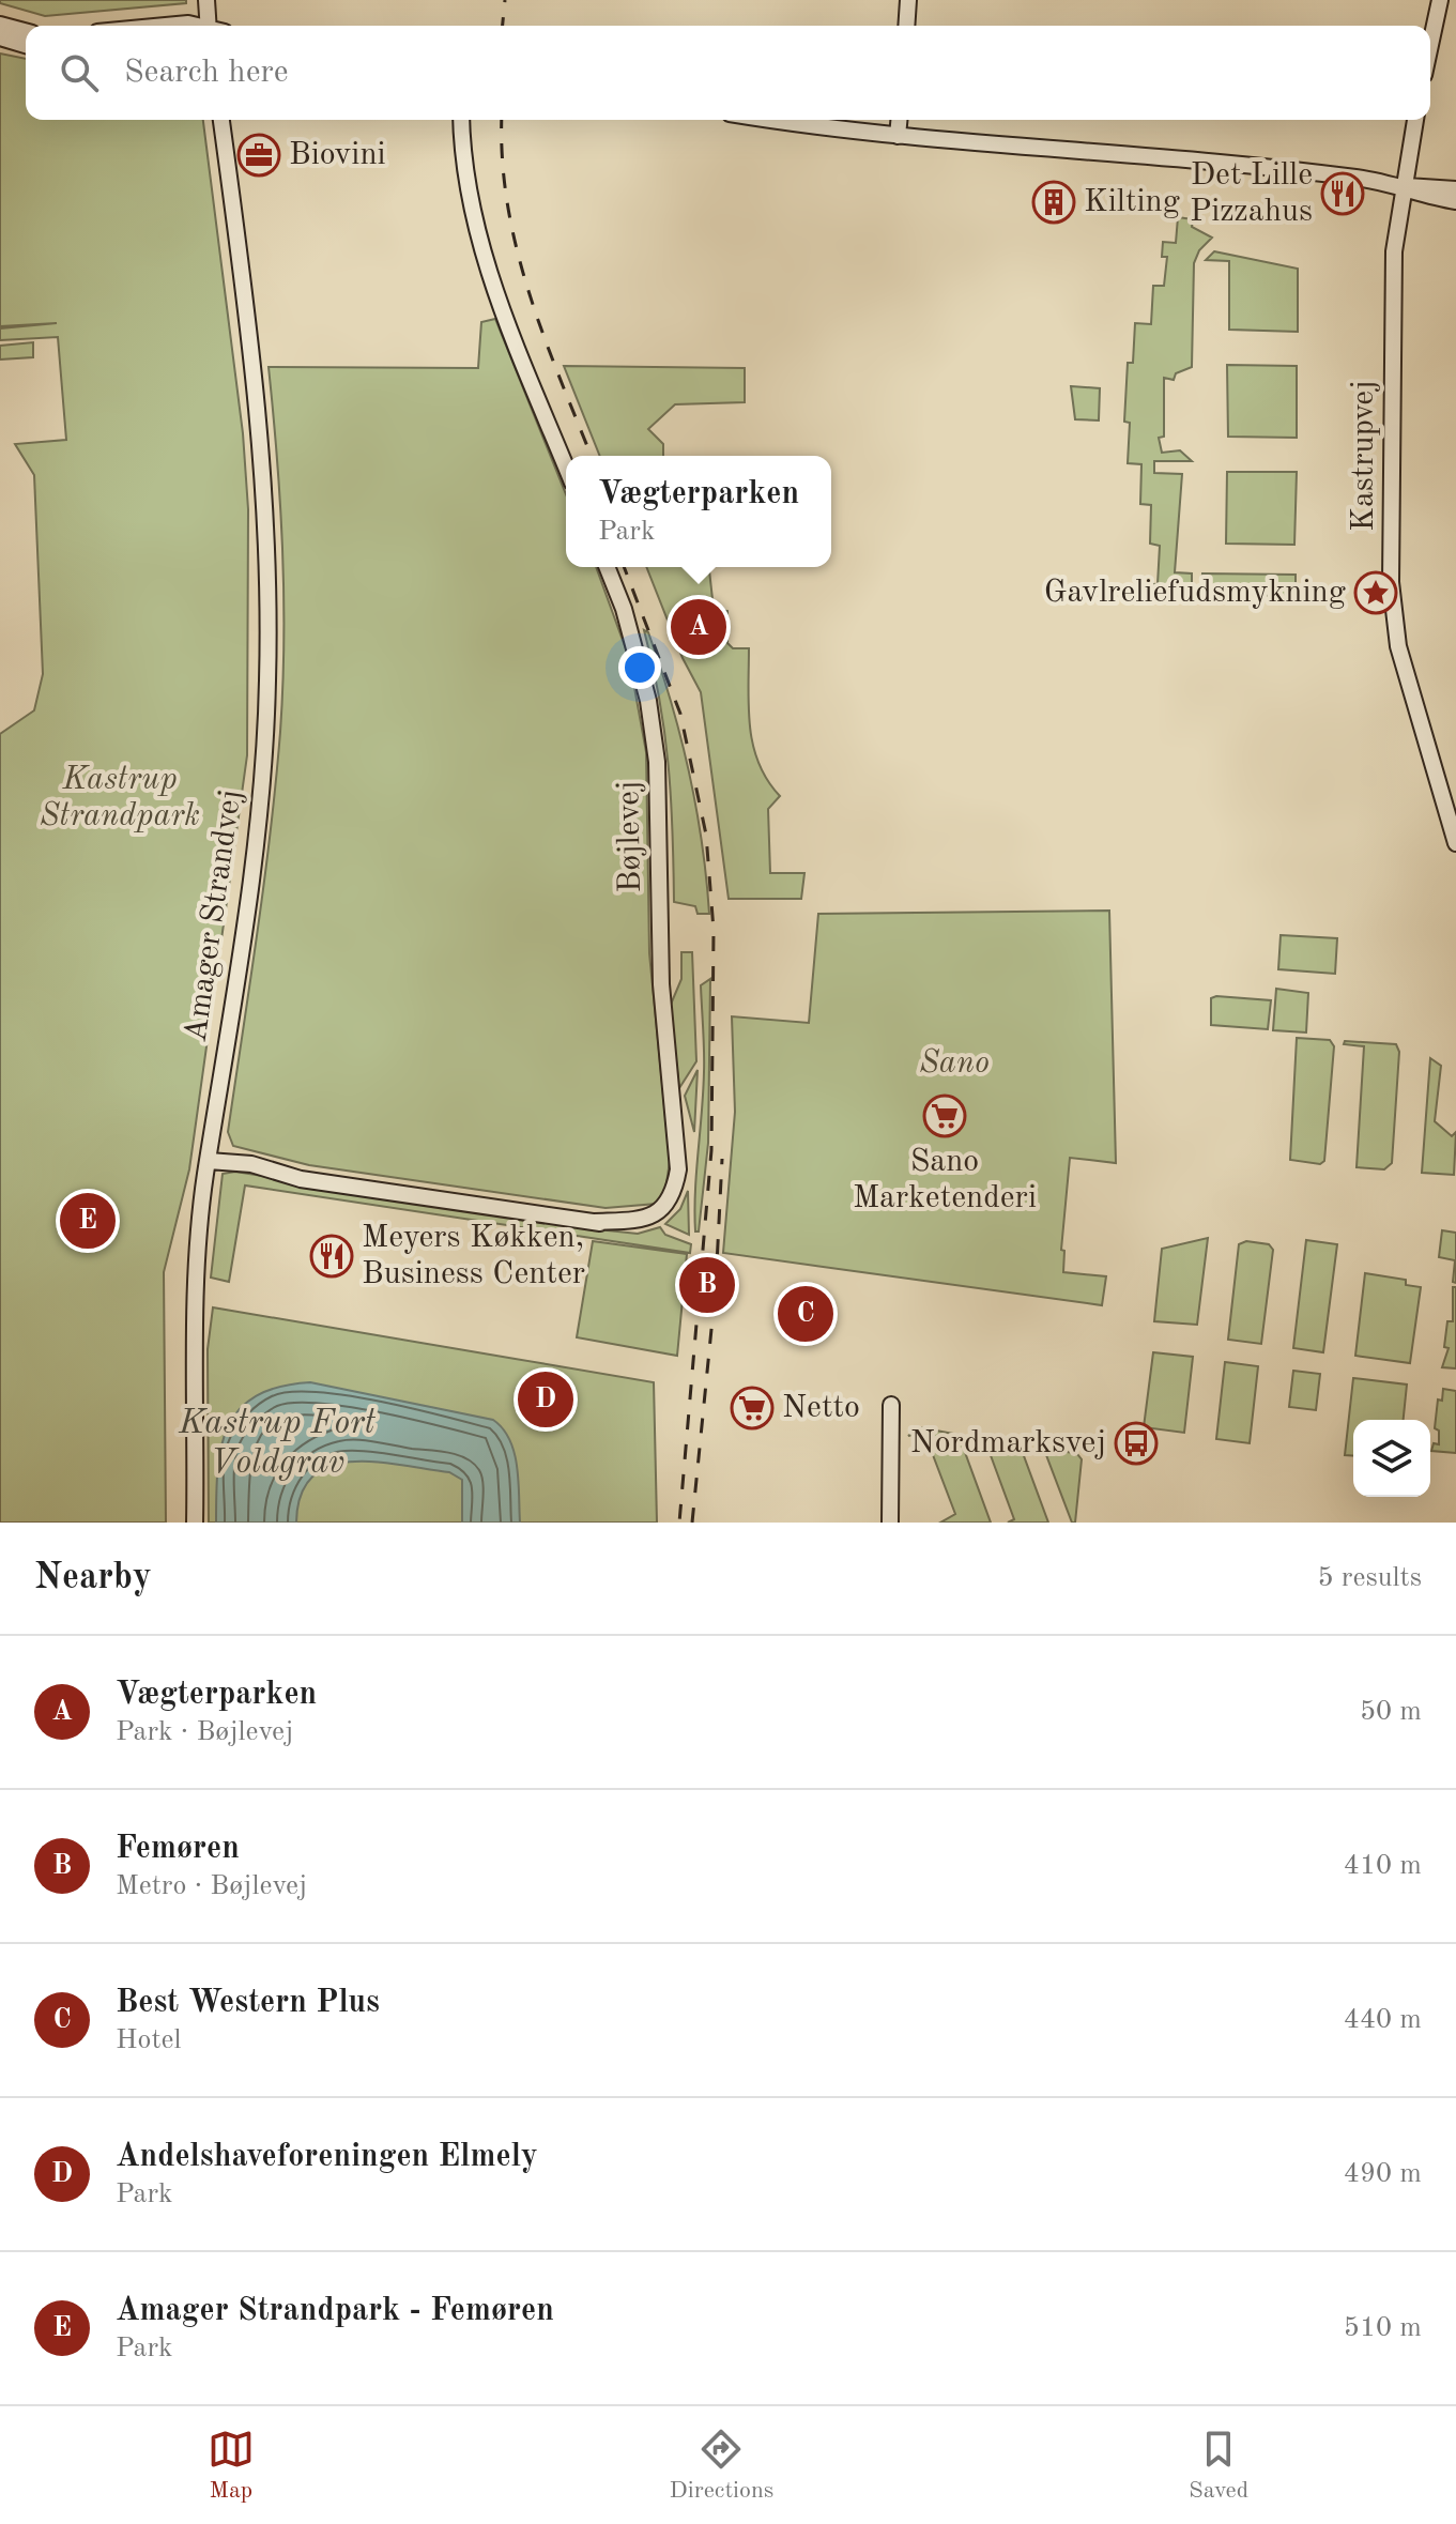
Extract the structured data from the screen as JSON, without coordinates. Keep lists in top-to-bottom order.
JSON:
{
  "streets": {
    "street": ["Kastrupvej", "Bøjlevej", "Amager Strandvej"]
  },
  "crossings": [
    ["Bøjlevej", "Amager Strandvej"]
  ],
  "water": ["Kastrup Fort Voldgrav"],
  "parks": ["Kastrup Strandpark", "Sano"],
  "places": {
    "office": ["Biovini"],
    "restaurant": ["Det Lille Pizzahus", "Meyers Køkken, Business Center"],
    "building": ["Kilting"],
    "place": ["Gavlreliefudsmykning"],
    "supermarket": ["Sano Marketenderi", "Netto"],
    "bus stop": ["Nordmarksvej"]
  },
  "page": {
    "search": "Search here",
    "popup": ["Vægterparken", "Park"],
    "pins": [
      "A",
      "E",
      "B",
      "C",
      "D"
    ],
    "heading": ["Nearby", "5 results"],
    "list": [
      {
        "mark": "A",
        "name": "Vægterparken",
        "note": "Park · Bøjlevej",
        "value": "50 m"
      },
      {
        "mark": "B",
        "name": "Femøren",
        "note": "Metro · Bøjlevej",
        "value": "410 m"
      },
      {
        "mark": "C",
        "name": "Best Western Plus",
        "note": "Hotel",
        "value": "440 m"
      },
      {
        "mark": "D",
        "name": "Andelshaveforeningen Elmely",
        "note": "Park",
        "value": "490 m"
      },
      {
        "mark": "E",
        "name": "Amager Strandpark - Femøren",
        "note": "Park",
        "value": "510 m"
      }
    ],
    "nav": ["Map", "Directions", "Saved"]
  }
}
